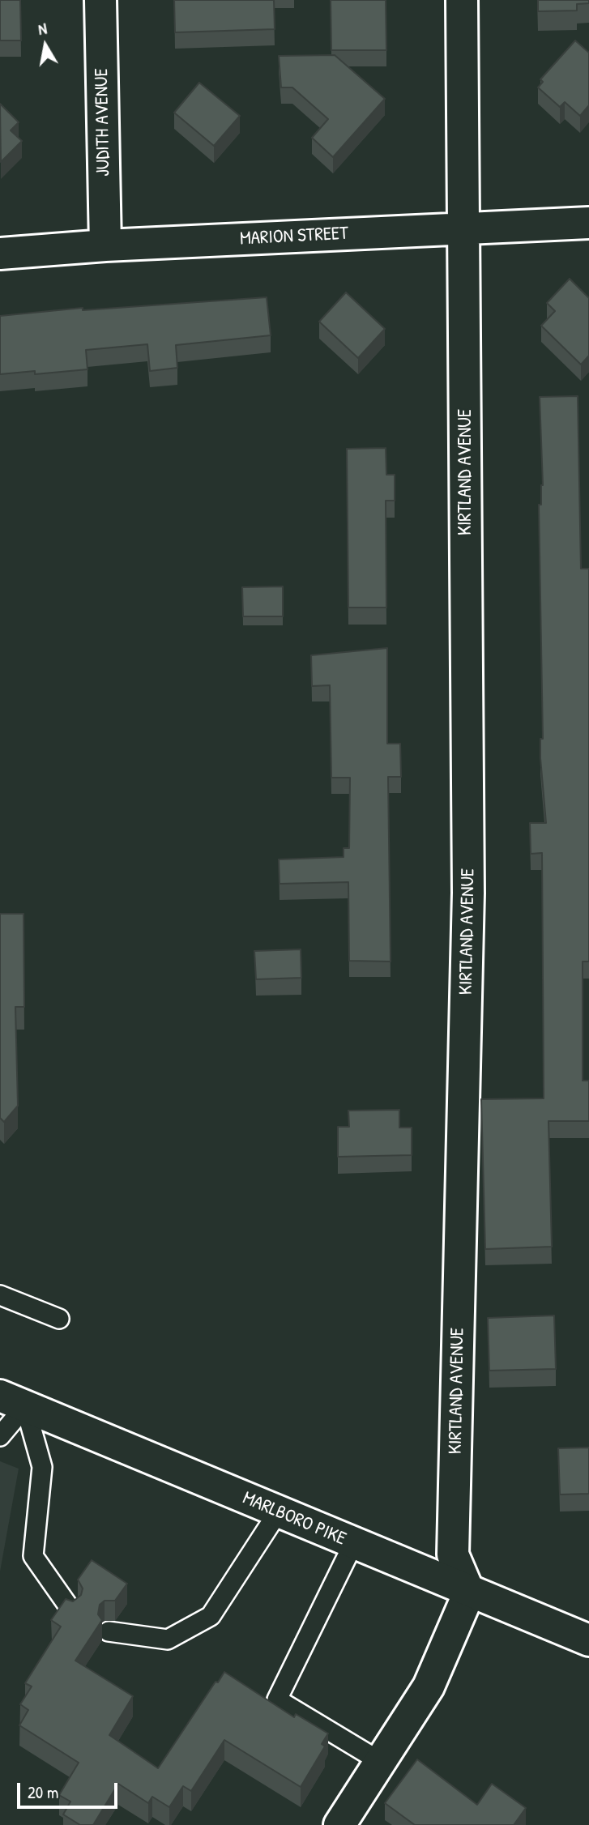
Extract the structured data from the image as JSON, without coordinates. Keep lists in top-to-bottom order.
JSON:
{
  "streets": {
    "street": [
      "JUDITH AVENUE",
      "MARION STREET",
      "KIRTLAND AVENUE",
      "MARLBORO PIKE"
    ]
  },
  "crossings": [
    ["JUDITH AVENUE", "MARION STREET"],
    ["MARION STREET", "KIRTLAND AVENUE"],
    ["KIRTLAND AVENUE", "MARLBORO PIKE"]
  ],
  "scale_bar": "20 m",
  "north": "top"
}
